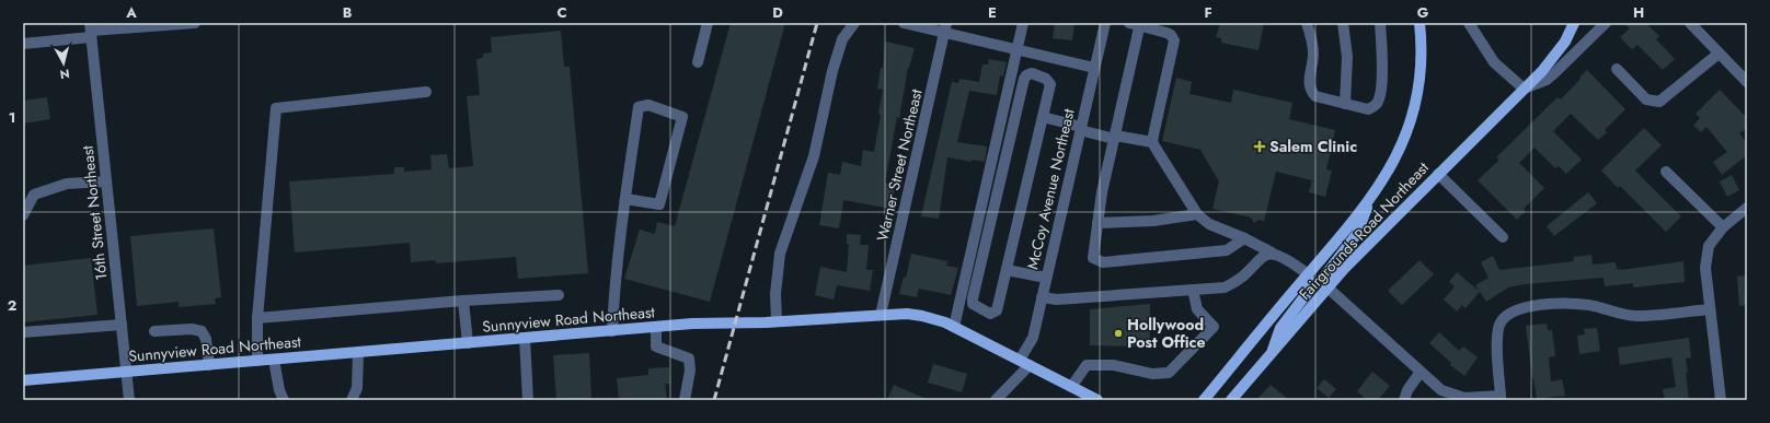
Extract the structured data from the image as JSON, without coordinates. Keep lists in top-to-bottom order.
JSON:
{
  "streets": {
    "main road": ["Fairgrounds Road Northeast", "Sunnyview Road Northeast"],
    "street": ["Warner Street Northeast", "McCoy Avenue Northeast", "16th Street Northeast"]
  },
  "crossings": [
    ["Warner Street Northeast", "Sunnyview Road Northeast"],
    ["McCoy Avenue Northeast", "Sunnyview Road Northeast"],
    ["16th Street Northeast", "Sunnyview Road Northeast"]
  ],
  "places": {
    "health": ["Salem Clinic"],
    "other": ["Hollywood Post Office"]
  },
  "north": "bottom",
  "grid": {
    "columns": [
      "A",
      "B",
      "C",
      "D",
      "E",
      "F",
      "G",
      "H"
    ],
    "rows": ["1", "2"]
  }
}
